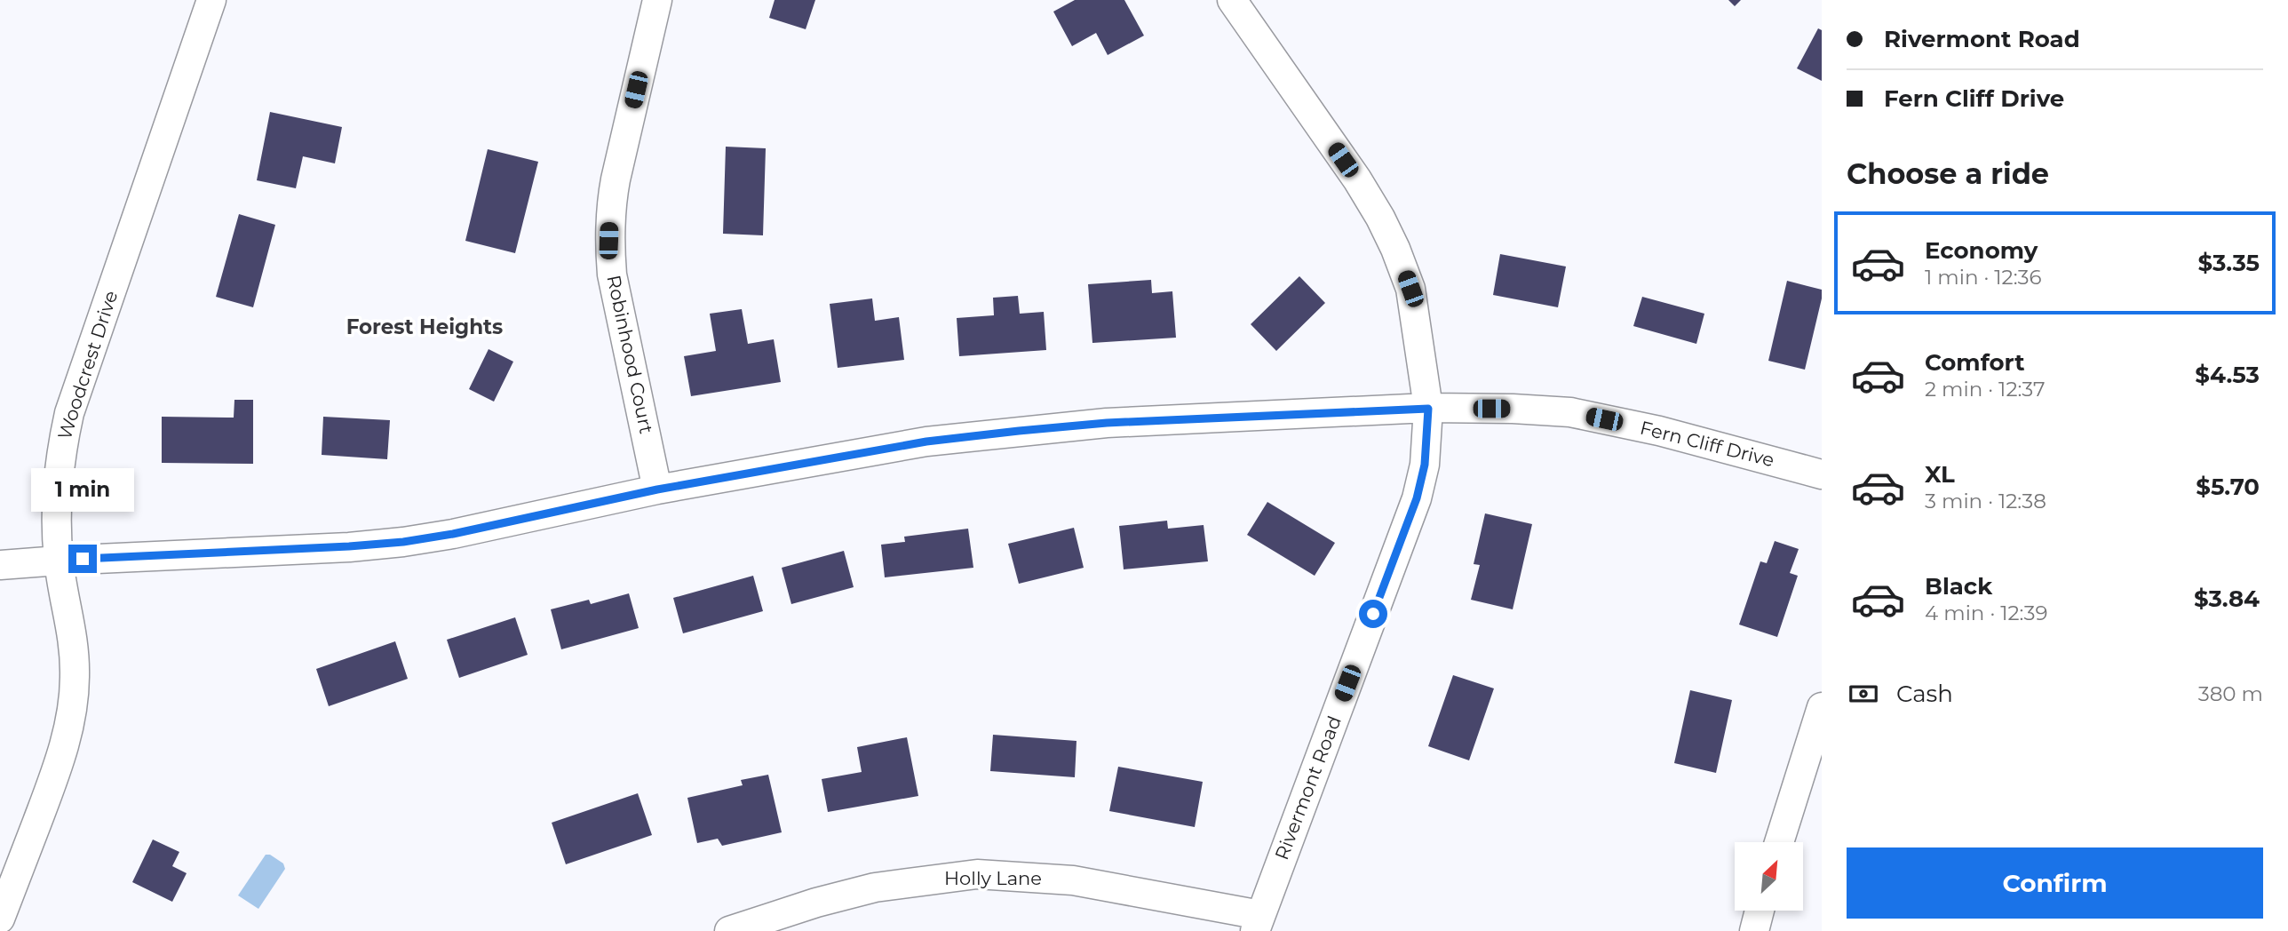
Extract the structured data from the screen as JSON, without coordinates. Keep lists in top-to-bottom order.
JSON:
{
  "streets": {
    "street": [
      "Robinhood Court",
      "Woodcrest Drive",
      "Fern Cliff Drive",
      "Rivermont Road",
      "Holly Lane"
    ]
  },
  "crossings": [
    ["Robinhood Court", "Fern Cliff Drive"],
    ["Woodcrest Drive", "Fern Cliff Drive"],
    ["Fern Cliff Drive", "Rivermont Road"],
    ["Rivermont Road", "Holly Lane"]
  ],
  "districts": ["Forest Heights"],
  "north": "top right",
  "page": {
    "banner": ["Rivermont Road", "Fern Cliff Drive"],
    "heading": "Choose a ride",
    "list": [
      {
        "name": "Economy",
        "note": "1 min · 12:36",
        "value": "$3.35"
      },
      {
        "name": "Comfort",
        "note": "2 min · 12:37",
        "value": "$4.53"
      },
      {
        "name": "XL",
        "note": "3 min · 12:38",
        "value": "$5.70"
      },
      {
        "name": "Black",
        "note": "4 min · 12:39",
        "value": "$3.84"
      }
    ],
    "bubble": "1 min",
    "pay": ["Cash", "380 m"],
    "buttons": "Confirm"
  }
}
